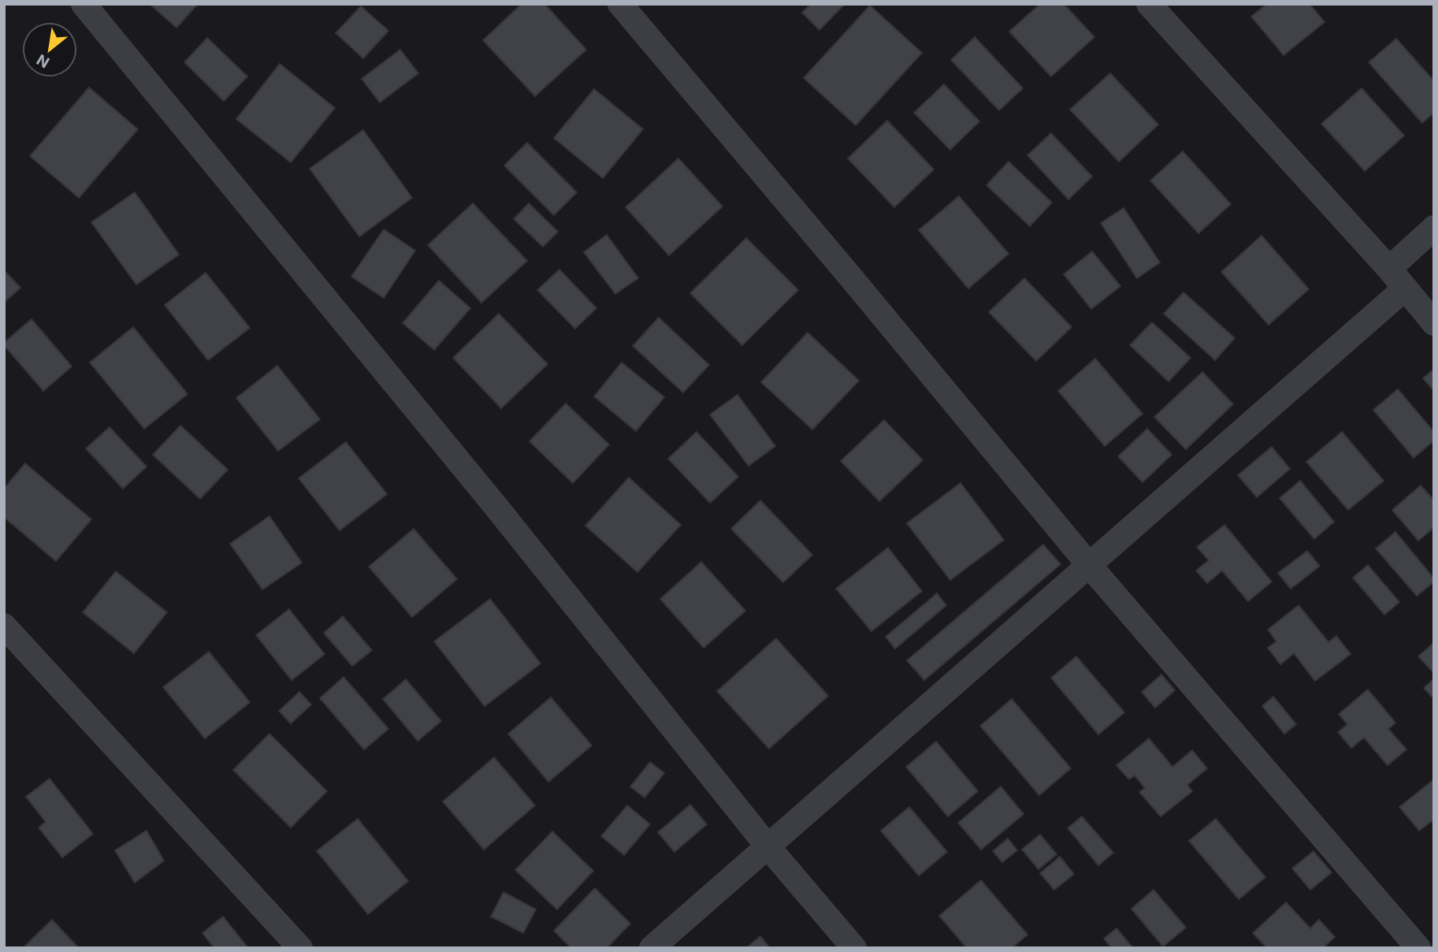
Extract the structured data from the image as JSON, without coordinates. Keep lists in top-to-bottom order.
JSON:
{
  "north": "bottom left"
}
